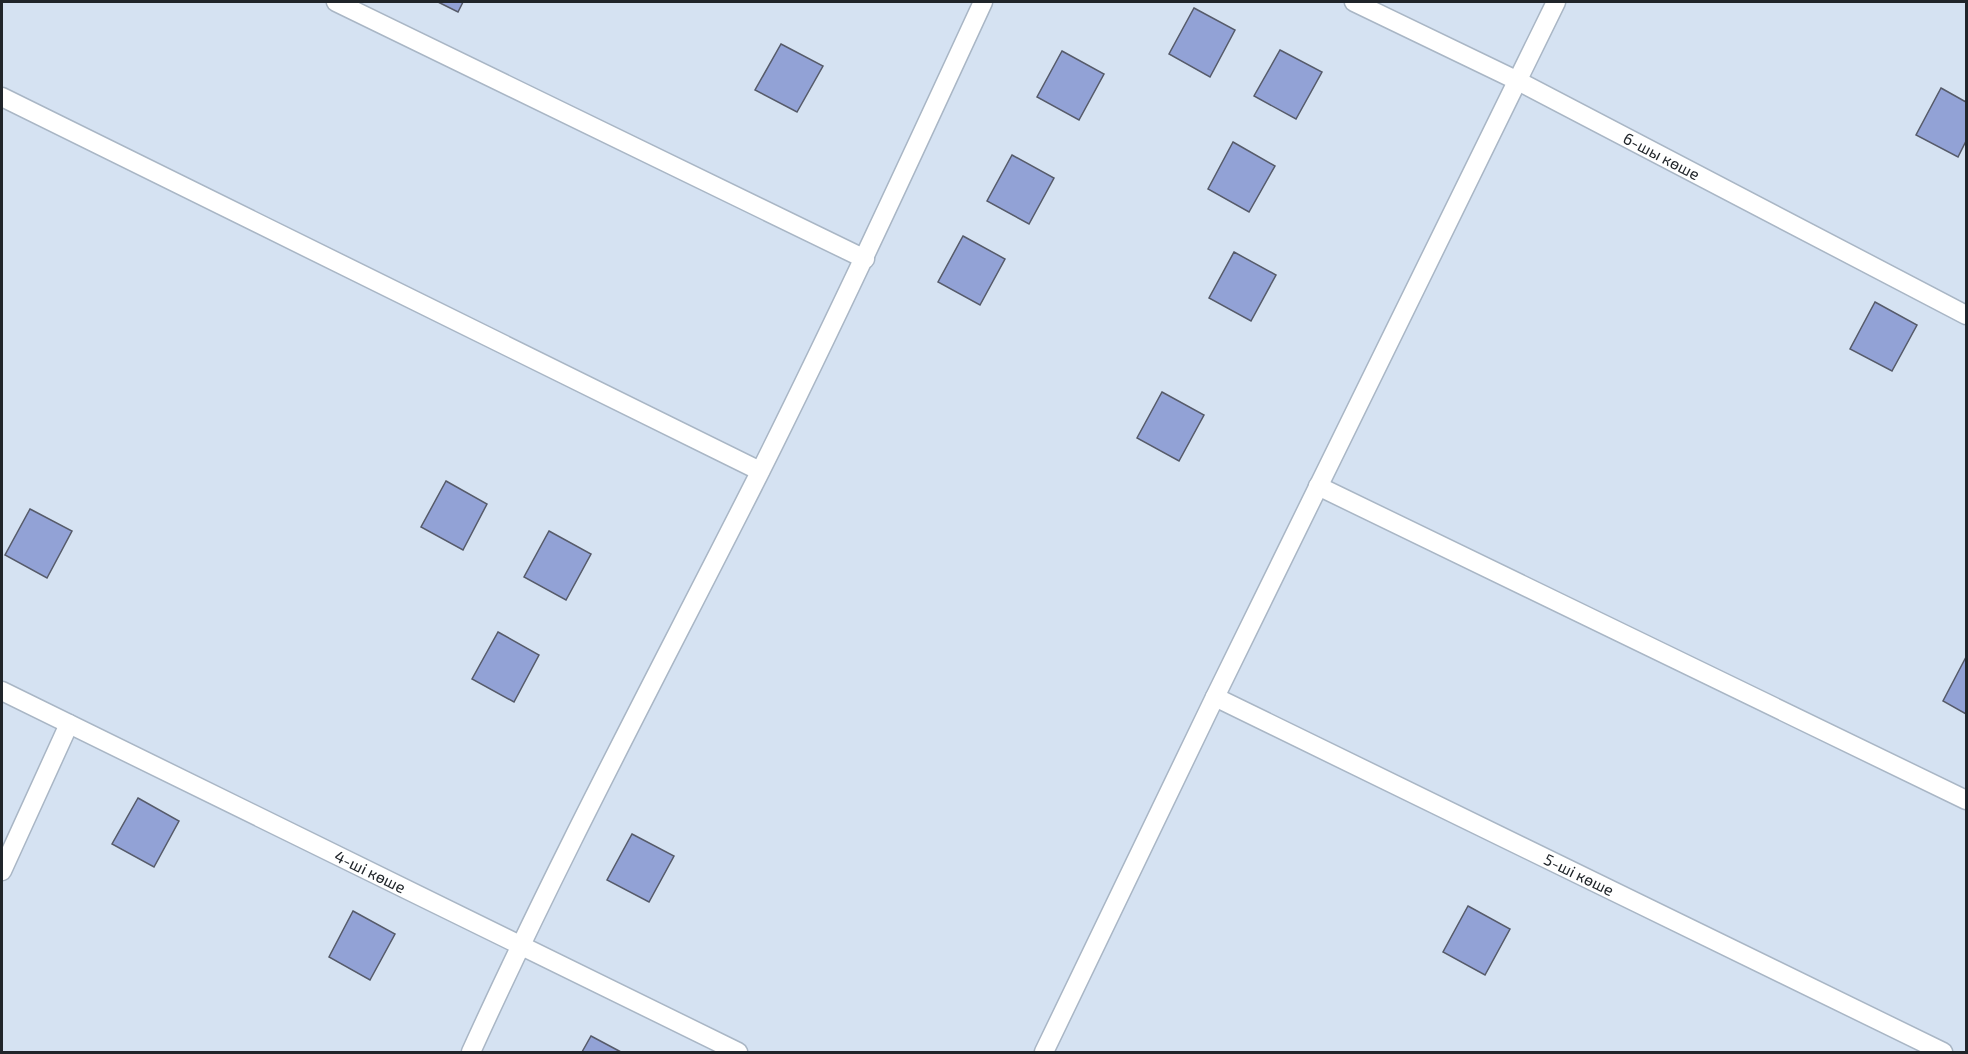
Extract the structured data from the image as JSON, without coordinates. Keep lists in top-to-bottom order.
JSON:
{
  "streets": {
    "lane": ["6-шы көше", "4-ші көше", "5-ші көше"]
  }
}
